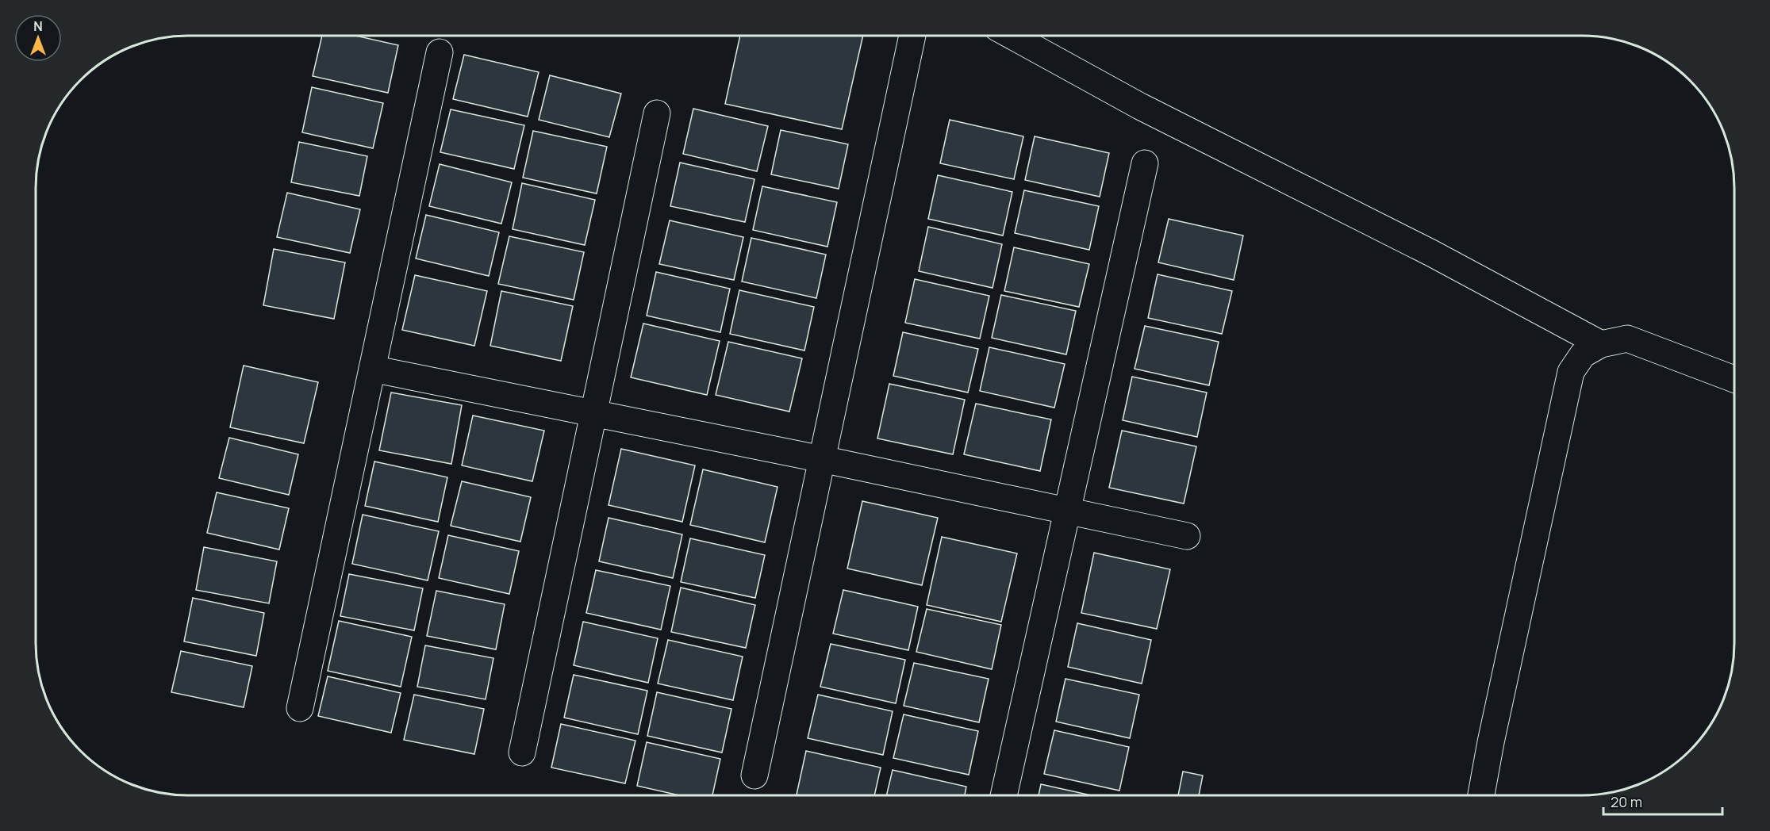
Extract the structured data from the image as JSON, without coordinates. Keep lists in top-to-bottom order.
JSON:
{
  "scale_bar": "20 m",
  "north": "top"
}
